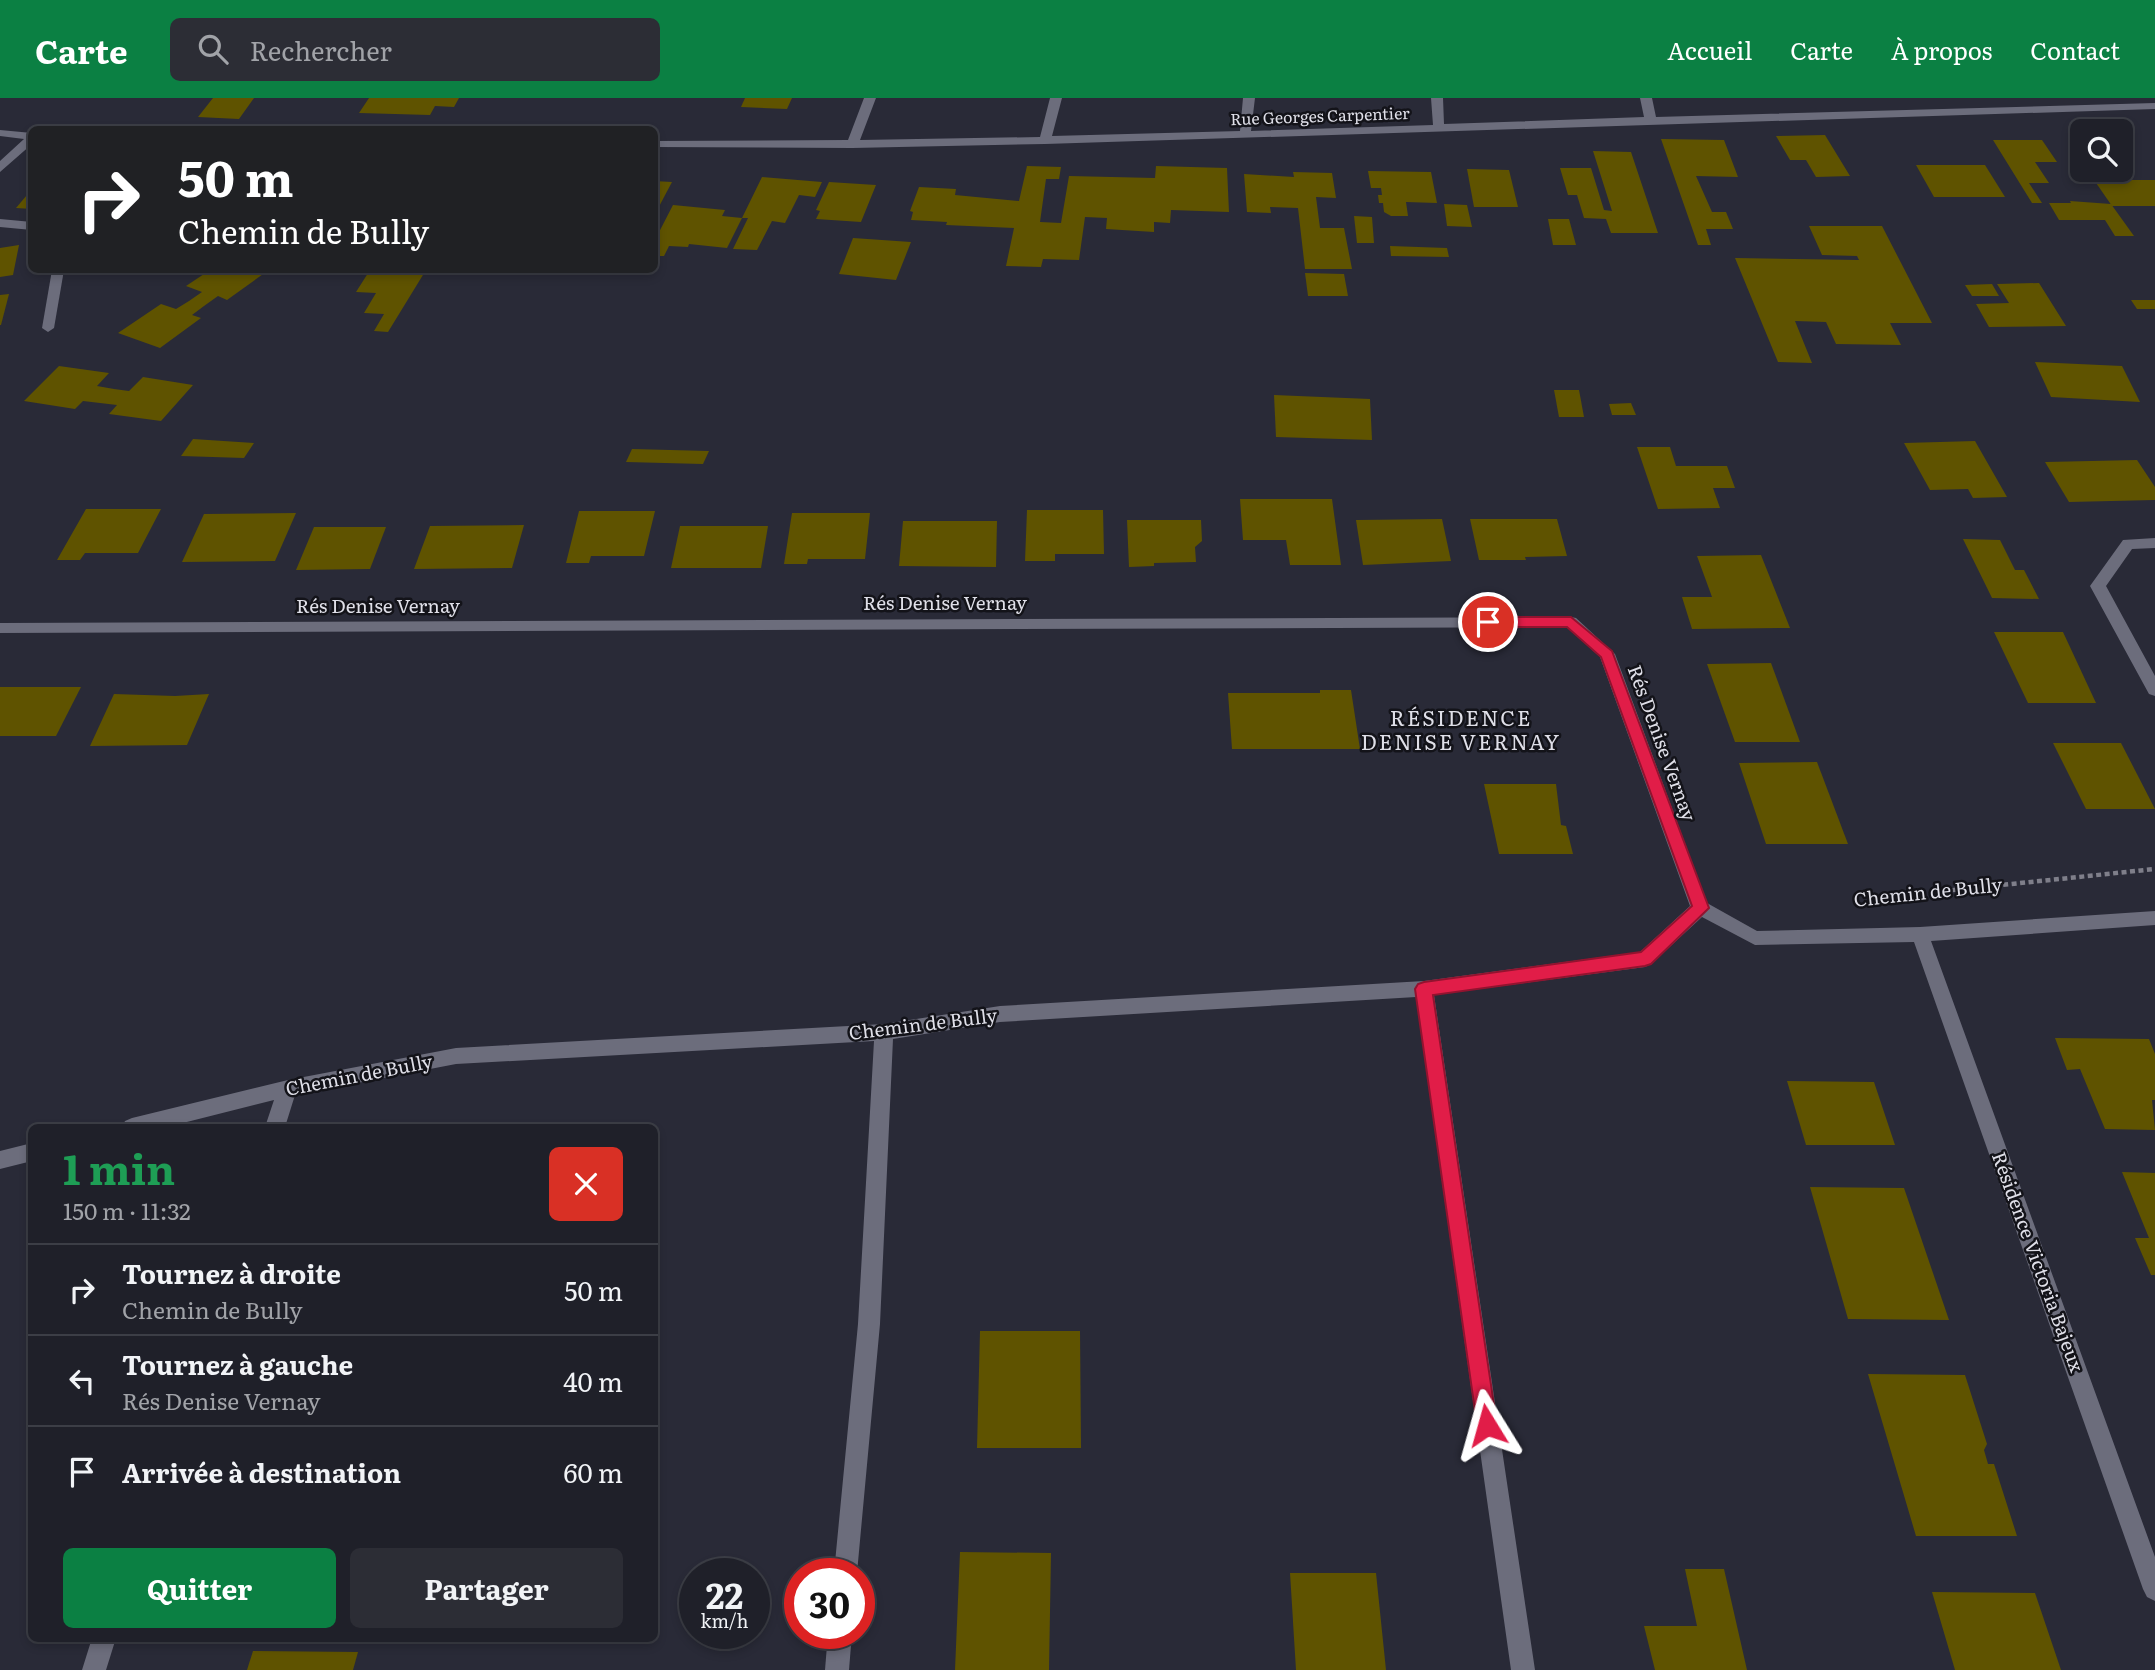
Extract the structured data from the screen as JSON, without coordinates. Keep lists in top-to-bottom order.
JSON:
{
  "streets": {
    "street": [
      "Rue Georges Carpentier",
      "Rés Denise Vernay",
      "Chemin de Bully",
      "Résidence Victoria Bajeux"
    ]
  },
  "crossings": [
    ["Rés Denise Vernay", "Chemin de Bully"],
    ["Chemin de Bully", "Résidence Victoria Bajeux"]
  ],
  "districts": ["RÉSIDENCE DENISE VERNAY"],
  "page": {
    "header": "Carte",
    "search": "Rechercher",
    "nav": [
      "Accueil",
      "Carte",
      "À propos",
      "Contact"
    ],
    "turn": ["50 m", "Chemin de Bully"],
    "heading": ["1 min", "150 m · 11:32"],
    "list": [
      {
        "name": "Tournez à droite",
        "note": "Chemin de Bully",
        "value": "50 m"
      },
      {
        "name": "Tournez à gauche",
        "note": "Rés Denise Vernay",
        "value": "40 m"
      },
      {
        "name": "Arrivée à destination",
        "value": "60 m"
      }
    ],
    "buttons": ["Quitter", "Partager"],
    "speed": "22 km/h",
    "limit": "30"
  }
}
